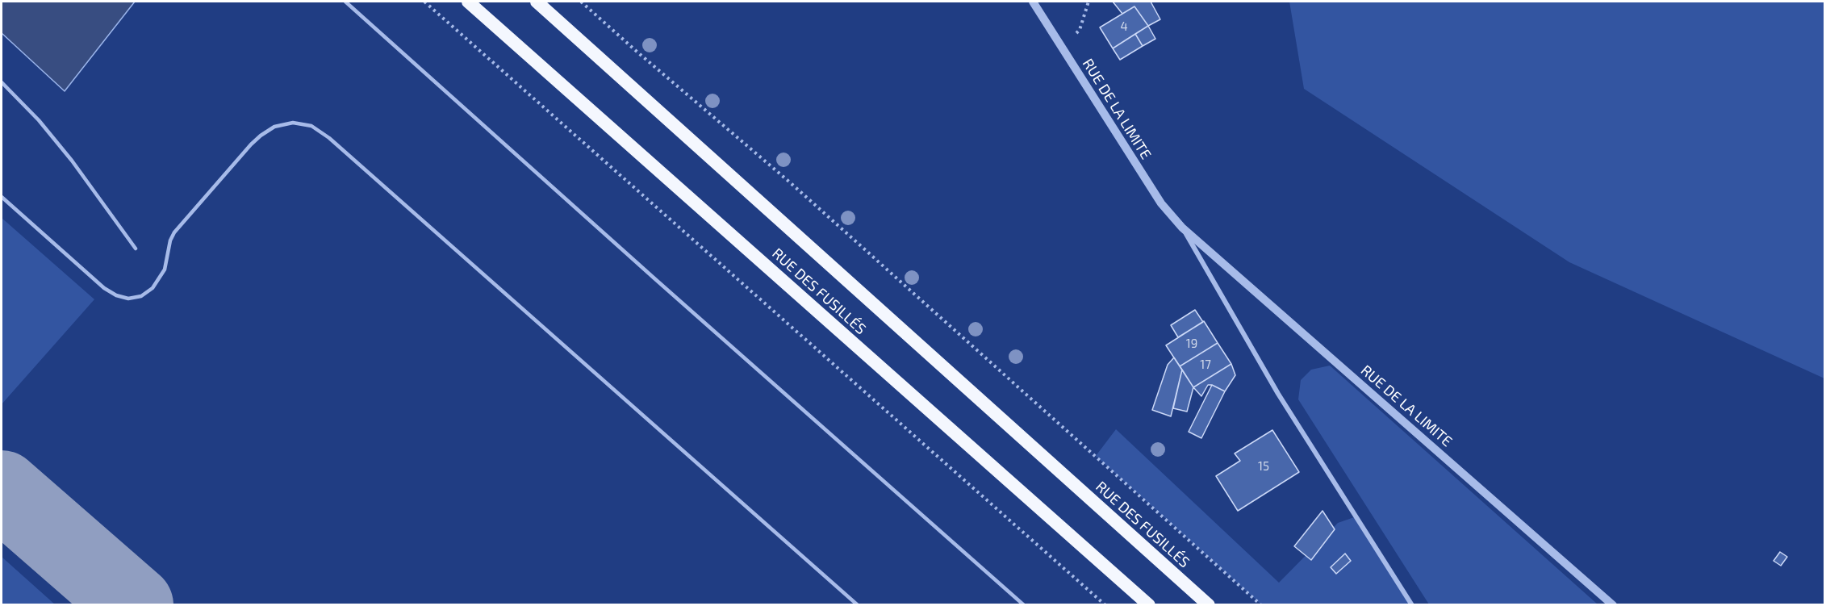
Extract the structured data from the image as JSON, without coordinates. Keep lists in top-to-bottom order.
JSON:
{
  "streets": {
    "highway": ["RUE DES FUSILLÉS"],
    "street": ["RUE DE LA LIMITE"]
  },
  "house_numbers": [
    "4",
    "19",
    "17",
    "15"
  ]
}
